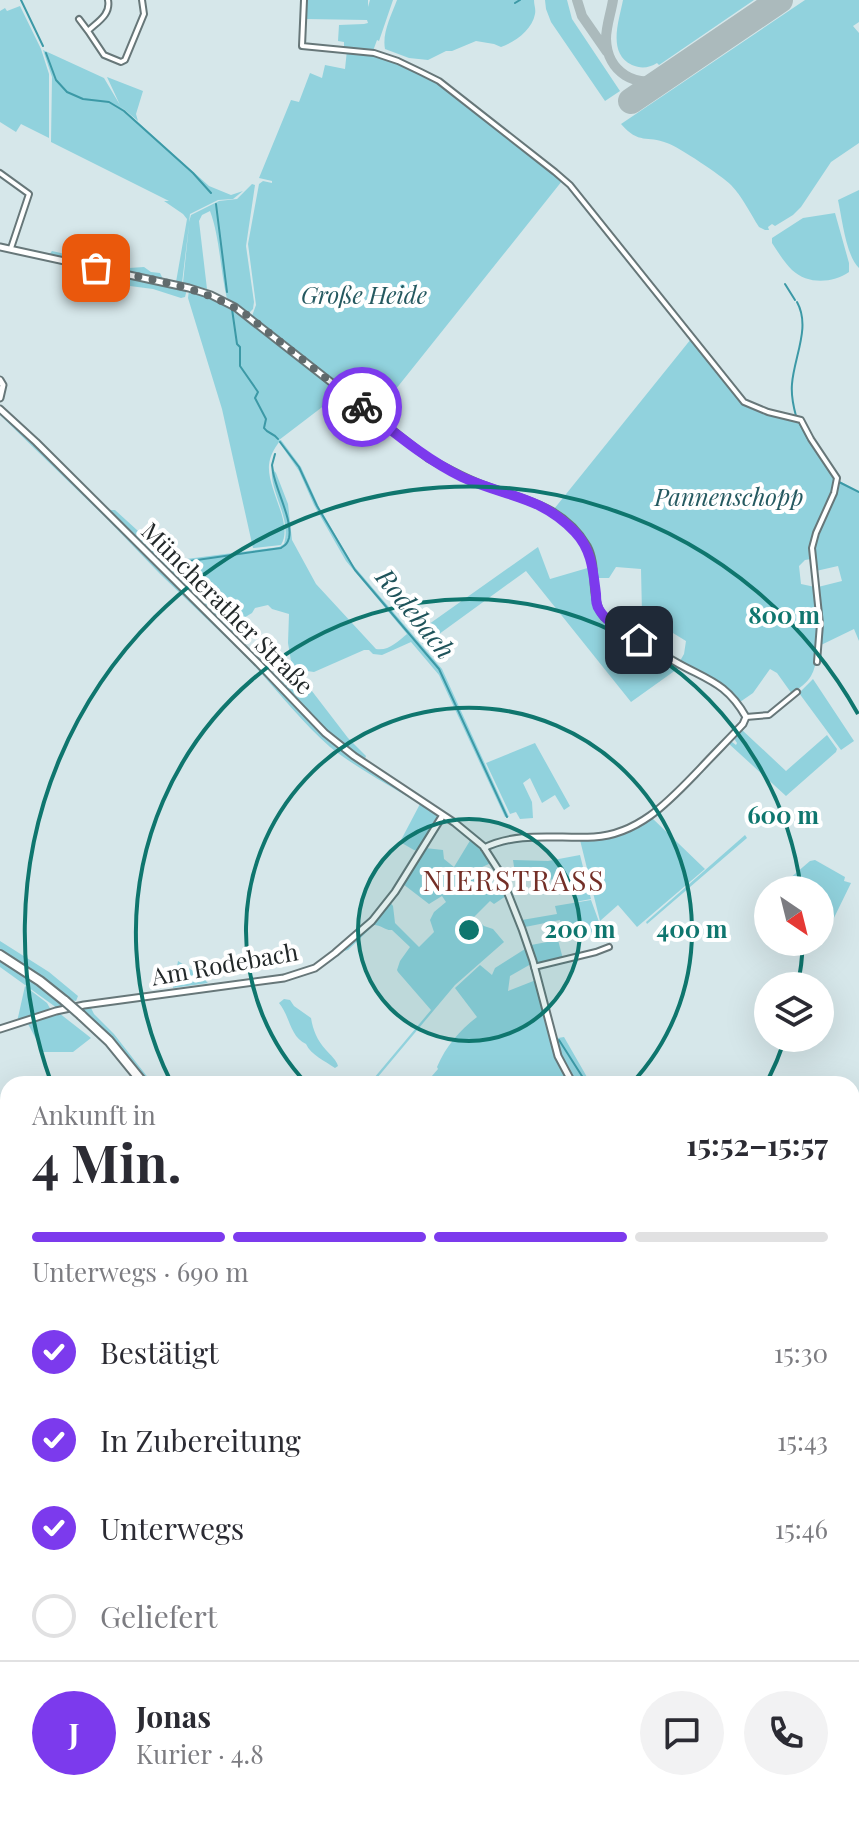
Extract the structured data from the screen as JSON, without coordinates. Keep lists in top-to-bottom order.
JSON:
{
  "streets": {
    "street": ["Müncherather Straße", "Am Rodebach"]
  },
  "crossings": [
    ["Müncherather Straße", "Am Rodebach"]
  ],
  "districts": ["NIERSTRASS"],
  "water": ["Rodebach"],
  "parks": ["Große Heide", "Pannenschopp"],
  "north": "bottom right",
  "page": {
    "heading": ["4 Min.", "Ankunft in", "15:52–15:57"],
    "panel": ["Jonas", "Kurier · 4.8"],
    "bar": "Unterwegs · 690 m",
    "list": [
      ["Bestätigt", "15:30"],
      ["In Zubereitung", "15:43"],
      ["Unterwegs", "15:46"],
      "Geliefert"
    ],
    "round": "J"
  },
  "rings": [
    "800 m",
    "600 m",
    "200 m",
    "400 m"
  ]
}
